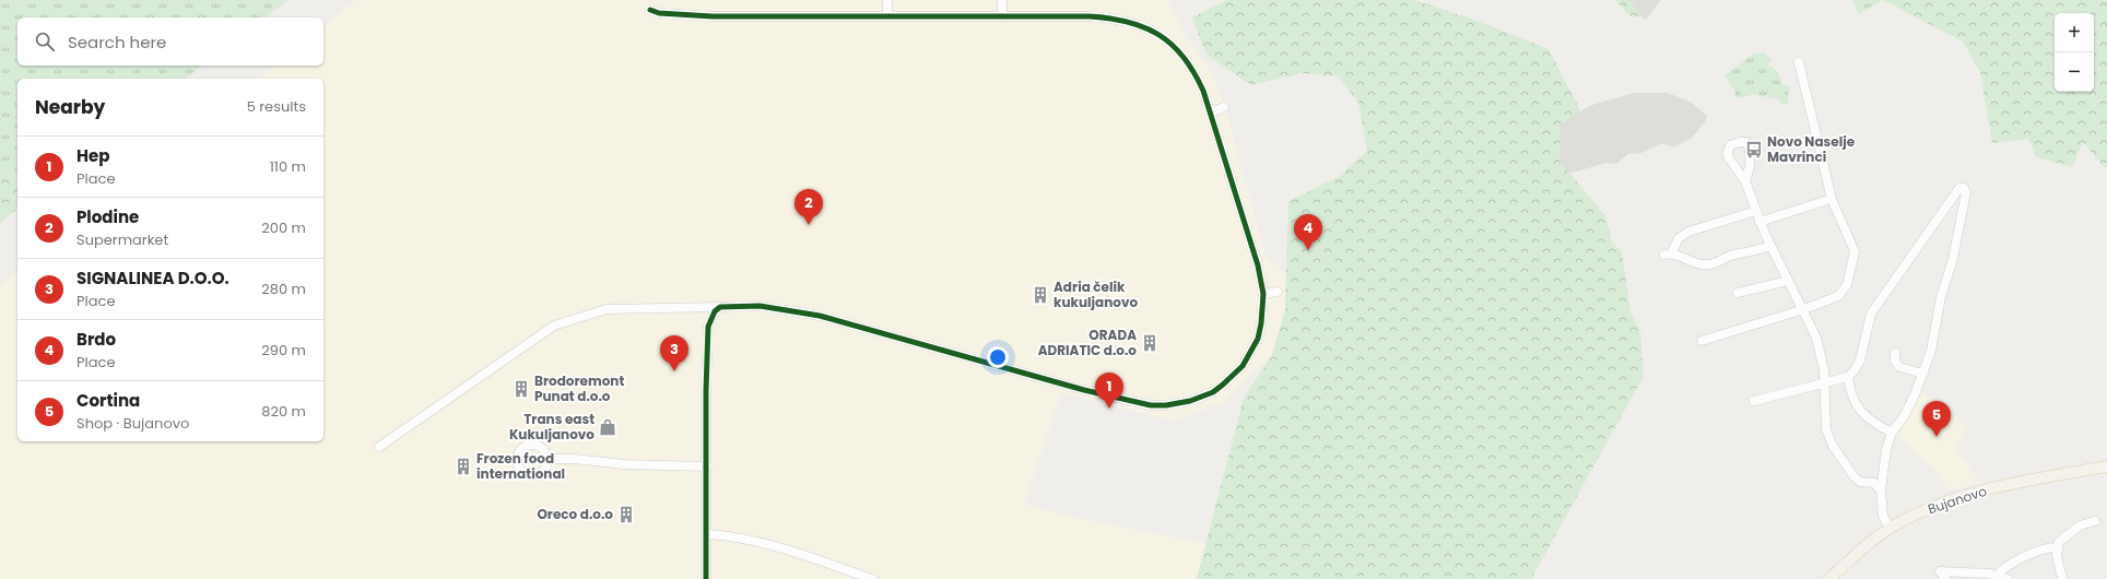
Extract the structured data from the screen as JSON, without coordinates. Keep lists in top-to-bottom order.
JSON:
{
  "streets": {
    "main road": ["Bujanovo"]
  },
  "places": {
    "bus stop": ["Novo Naselje Mavrinci"],
    "building": [
      "Adria čelik kukuljanovo",
      "ORADA ADRIATIC d.o.o",
      "Brodoremont Punat d.o.o",
      "Frozen food international",
      "Oreco d.o.o"
    ],
    "shop": ["Trans east Kukuljanovo"]
  },
  "page": {
    "map_buttons": ["+", "−"],
    "search": "Search here",
    "heading": ["Nearby", "5 results"],
    "list": [
      {
        "mark": "1",
        "name": "Hep",
        "note": "Place",
        "value": "110 m"
      },
      {
        "mark": "2",
        "name": "Plodine",
        "note": "Supermarket",
        "value": "200 m"
      },
      {
        "mark": "3",
        "name": "SIGNALINEA D.O.O.",
        "note": "Place",
        "value": "280 m"
      },
      {
        "mark": "4",
        "name": "Brdo",
        "note": "Place",
        "value": "290 m"
      },
      {
        "mark": "5",
        "name": "Cortina",
        "note": "Shop · Bujanovo",
        "value": "820 m"
      }
    ],
    "pins": [
      "2",
      "4",
      "3",
      "1",
      "5"
    ]
  }
}
